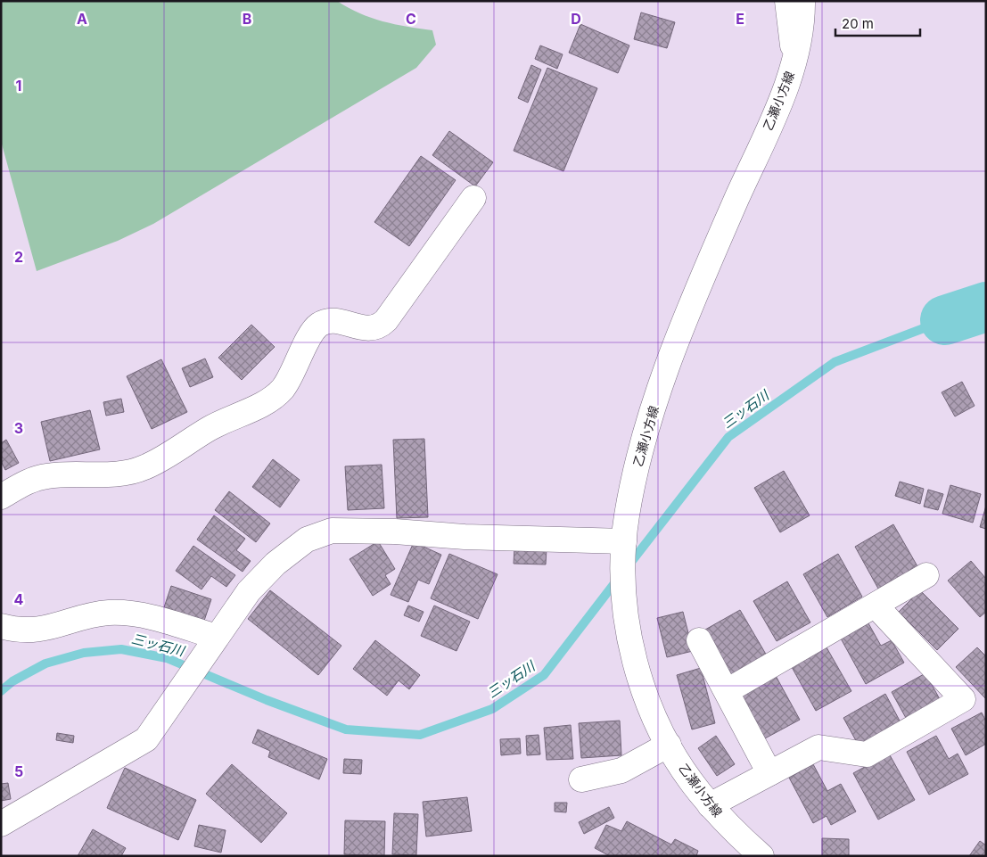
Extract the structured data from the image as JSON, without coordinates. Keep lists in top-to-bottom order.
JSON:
{
  "streets": {
    "street": ["乙瀬小方線"]
  },
  "water": ["三ッ石川"],
  "scale_bar": "20 m",
  "grid": {
    "columns": [
      "A",
      "B",
      "C",
      "D",
      "E"
    ],
    "rows": [
      "1",
      "2",
      "3",
      "4",
      "5"
    ]
  }
}
